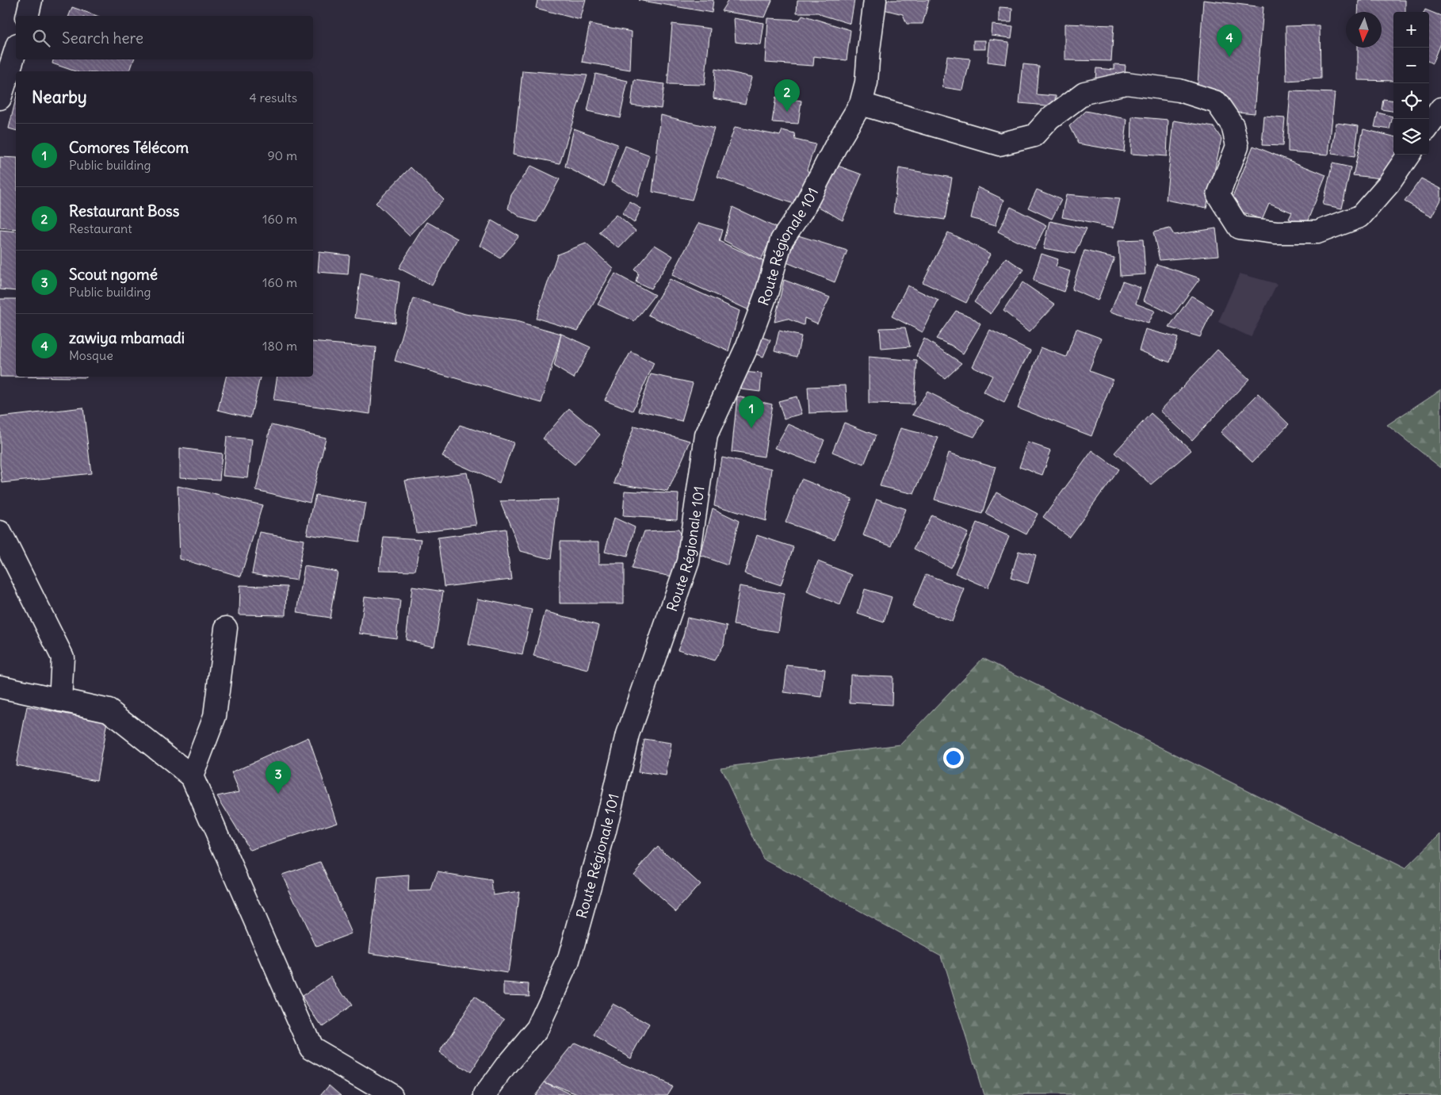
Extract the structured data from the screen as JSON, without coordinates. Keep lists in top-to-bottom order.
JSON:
{
  "streets": {
    "street": ["Route Régionale 101"]
  },
  "north": "bottom",
  "page": {
    "map_buttons": ["+", "−"],
    "search": "Search here",
    "pins": [
      "4",
      "2",
      "1",
      "3"
    ],
    "heading": ["Nearby", "4 results"],
    "list": [
      {
        "mark": "1",
        "name": "Comores Télécom",
        "note": "Public building",
        "value": "90 m"
      },
      {
        "mark": "2",
        "name": "Restaurant Boss",
        "note": "Restaurant",
        "value": "160 m"
      },
      {
        "mark": "3",
        "name": "Scout ngomé",
        "note": "Public building",
        "value": "160 m"
      },
      {
        "mark": "4",
        "name": "zawiya mbamadi",
        "note": "Mosque",
        "value": "180 m"
      }
    ]
  }
}
